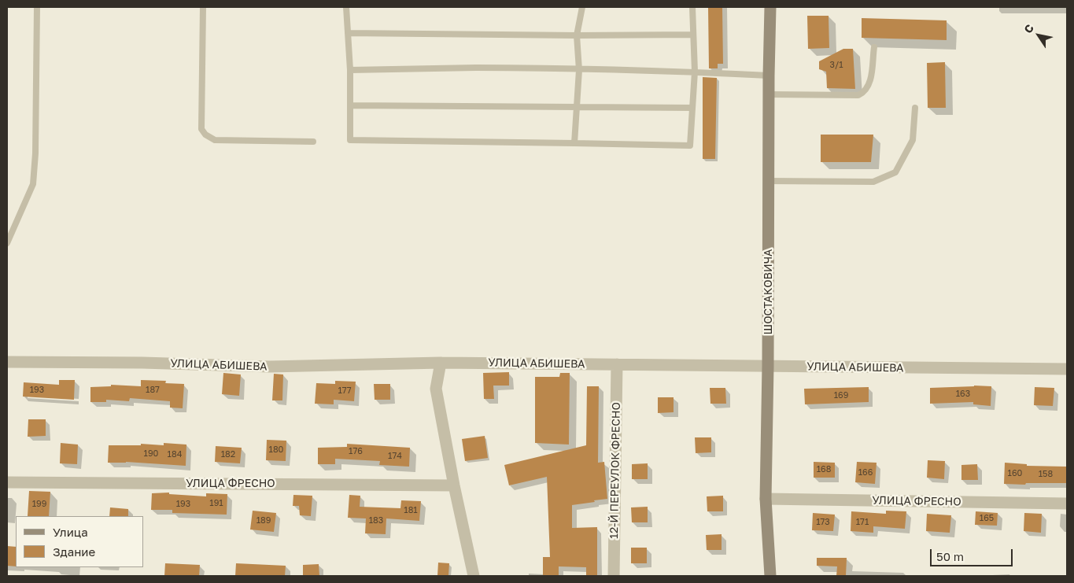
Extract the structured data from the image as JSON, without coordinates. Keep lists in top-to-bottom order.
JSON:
{
  "streets": {
    "street": [
      "ШОСТАКОВИЧА",
      "УЛИЦА АБИШЕВА",
      "12-Й ПЕРЕУЛОК ФРЕСНО",
      "УЛИЦА ФРЕСНО"
    ]
  },
  "crossings": [
    ["ШОСТАКОВИЧА", "УЛИЦА АБИШЕВА"],
    ["ШОСТАКОВИЧА", "УЛИЦА ФРЕСНО"],
    ["УЛИЦА АБИШЕВА", "12-Й ПЕРЕУЛОК ФРЕСНО"]
  ],
  "house_numbers": [
    "3/1",
    "193",
    "187",
    "177",
    "163",
    "169",
    "180",
    "176",
    "190",
    "184",
    "182",
    "174",
    "168",
    "166",
    "160",
    "158",
    "191",
    "199",
    "193",
    "181",
    "165",
    "189",
    "183",
    "173",
    "171"
  ],
  "legend": ["Улица", "Здание"],
  "scale_bar": "50 m",
  "north": "top left"
}
